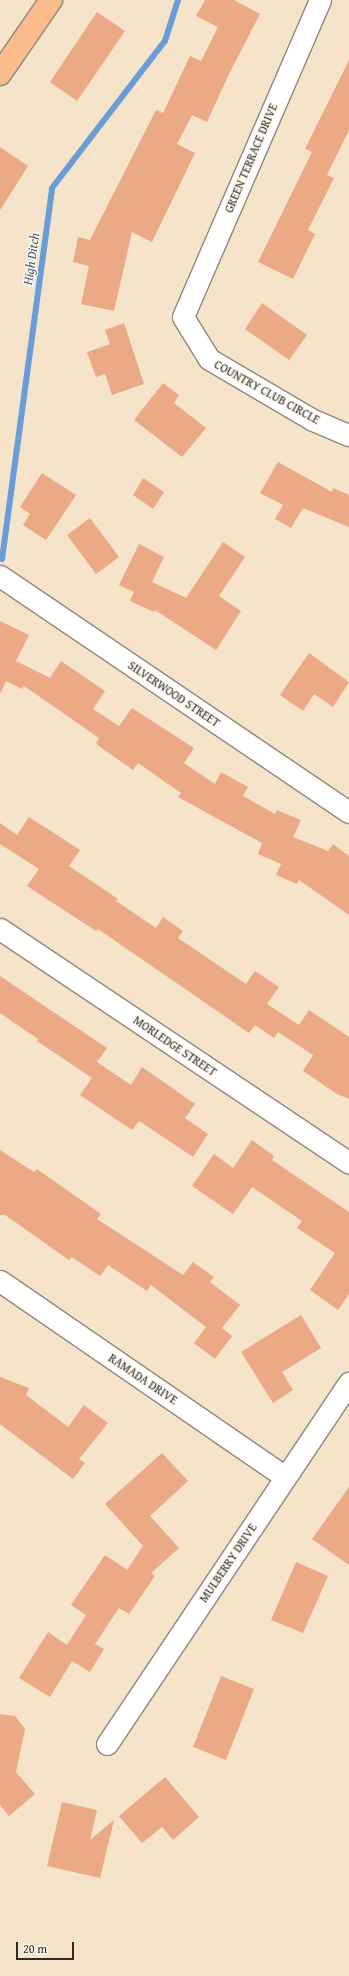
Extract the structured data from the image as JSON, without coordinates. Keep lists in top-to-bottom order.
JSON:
{
  "streets": {
    "street": [
      "GREEN TERRACE DRIVE",
      "COUNTRY CLUB CIRCLE",
      "SILVERWOOD STREET",
      "MORLEDGE STREET",
      "RAMADA DRIVE",
      "MULBERRY DRIVE"
    ]
  },
  "crossings": [
    ["GREEN TERRACE DRIVE", "COUNTRY CLUB CIRCLE"],
    ["RAMADA DRIVE", "MULBERRY DRIVE"]
  ],
  "water": ["High Ditch"],
  "scale_bar": "20 m"
}
